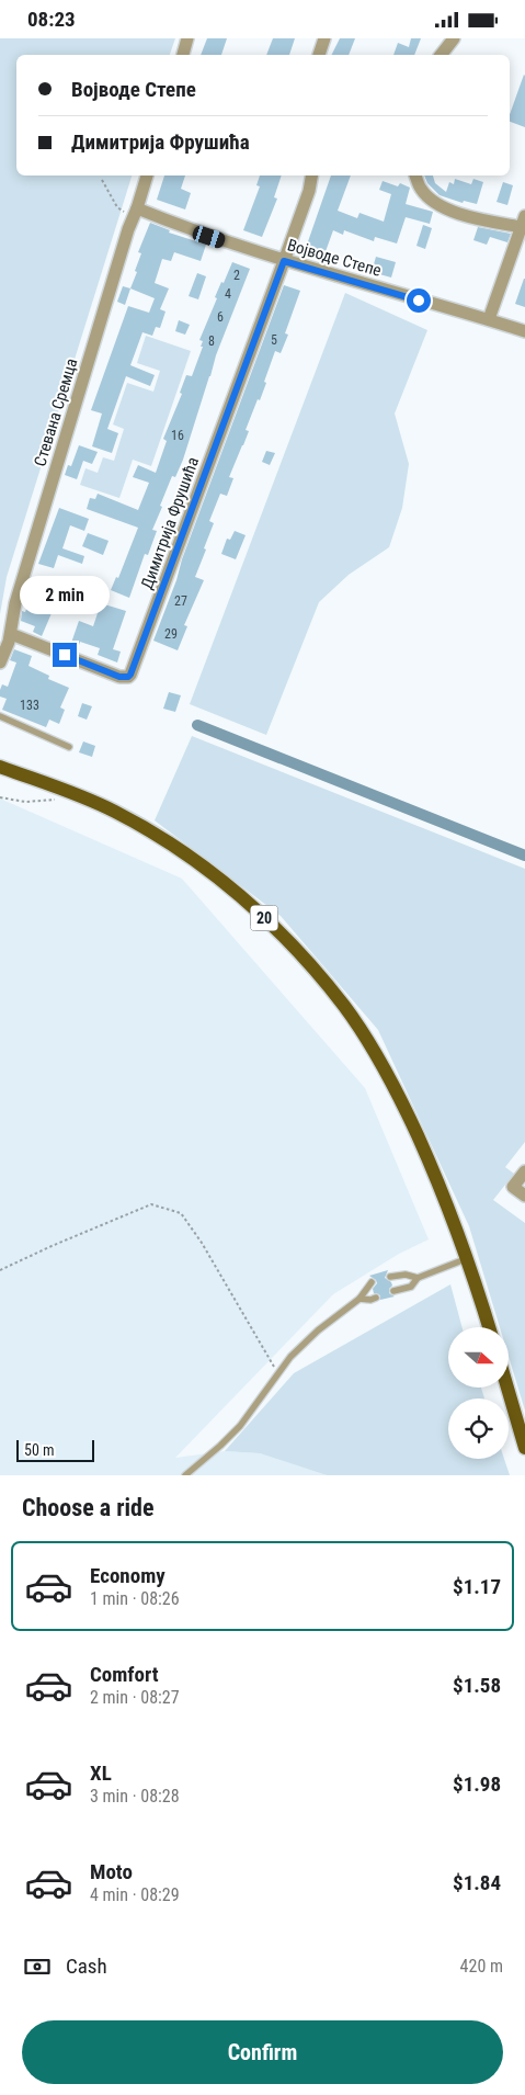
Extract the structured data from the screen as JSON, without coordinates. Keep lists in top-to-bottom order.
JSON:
{
  "streets": {
    "main road": ["20"],
    "street": ["Војводе Степе", "Стевана Сремца", "Димитрија Фрушића"]
  },
  "crossings": [
    ["Војводе Степе", "Стевана Сремца"],
    ["Војводе Степе", "Димитрија Фрушића"],
    ["Стевана Сремца", "Димитрија Фрушића"]
  ],
  "house_numbers": [
    "2",
    "4",
    "6",
    "5",
    "8",
    "16",
    "27",
    "29",
    "133"
  ],
  "scale_bar": "50 m",
  "north": "right",
  "page": {
    "status": "08:23",
    "banner": ["Војводе Степе", "Димитрија Фрушића"],
    "bubble": "2 min",
    "scale": "50 m",
    "heading": "Choose a ride",
    "list": [
      {
        "name": "Economy",
        "note": "1 min · 08:26",
        "value": "$1.17"
      },
      {
        "name": "Comfort",
        "note": "2 min · 08:27",
        "value": "$1.58"
      },
      {
        "name": "XL",
        "note": "3 min · 08:28",
        "value": "$1.98"
      },
      {
        "name": "Moto",
        "note": "4 min · 08:29",
        "value": "$1.84"
      }
    ],
    "pay": ["Cash", "420 m"],
    "buttons": "Confirm"
  }
}
